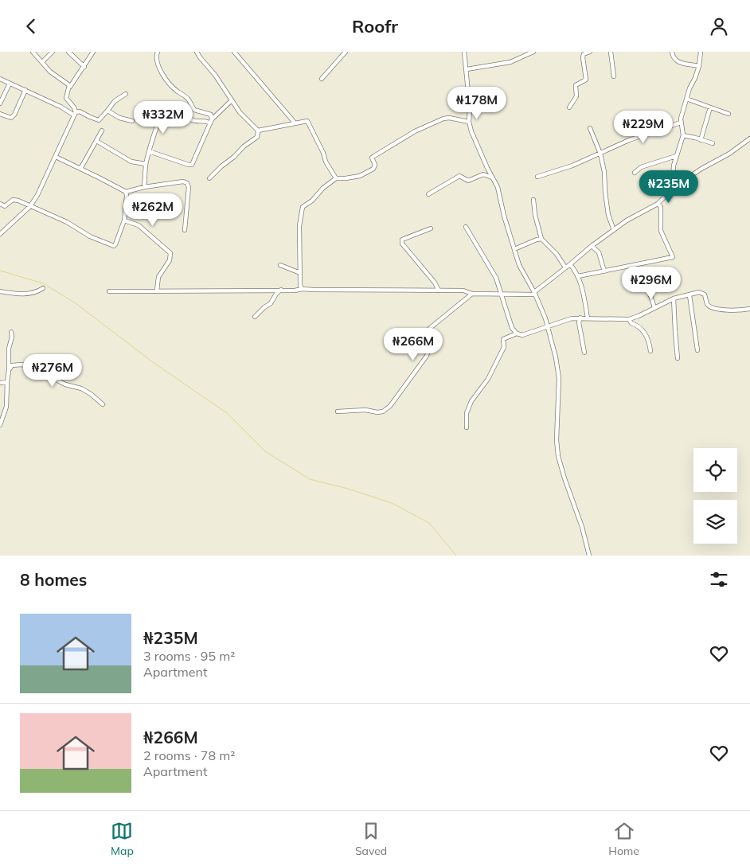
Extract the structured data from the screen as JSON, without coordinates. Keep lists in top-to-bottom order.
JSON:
{
  "page": {
    "header": "Roofr",
    "price": [
      "₦178M",
      "₦332M",
      "₦229M",
      "₦235M",
      "₦262M",
      "₦296M",
      "₦266M",
      "₦276M"
    ],
    "heading": "8 homes",
    "list": [
      {
        "name": "₦235M",
        "note": "3 rooms · 95 m² · Apartment"
      },
      {
        "name": "₦266M",
        "note": "2 rooms · 78 m² · Apartment"
      }
    ],
    "tabs": ["Map", "Saved", "Home"]
  }
}
